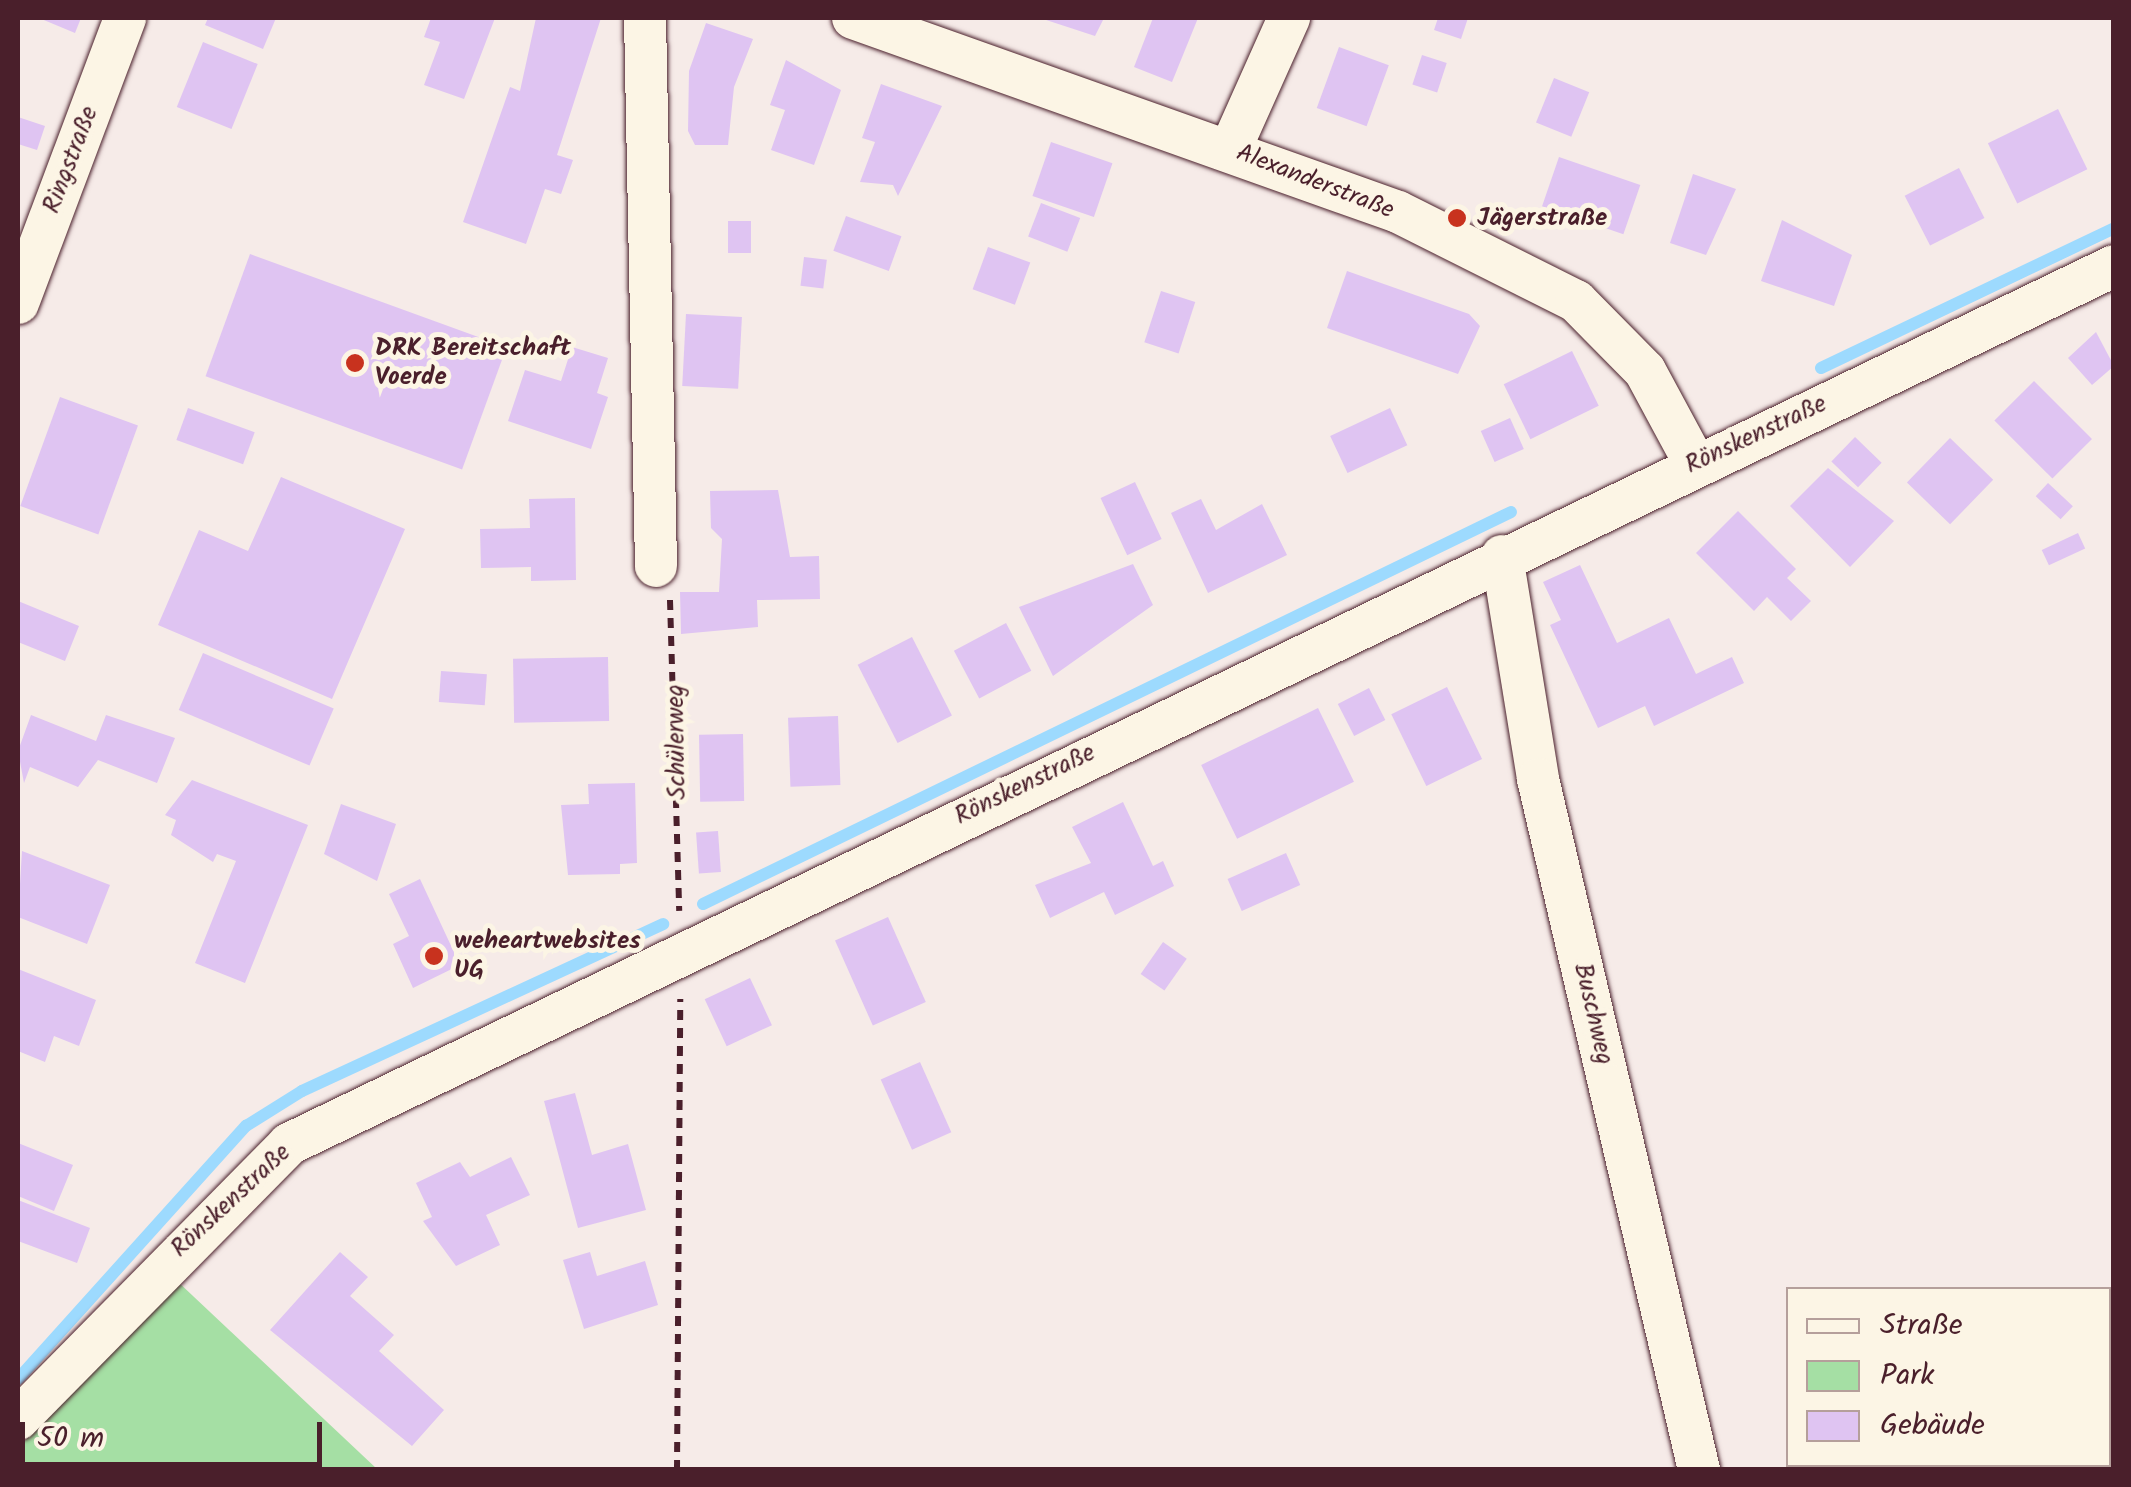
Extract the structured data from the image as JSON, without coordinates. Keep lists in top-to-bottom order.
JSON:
{
  "streets": {
    "street": [
      "Ringstraße",
      "Alexanderstraße",
      "Rönskenstraße",
      "Buschweg"
    ],
    "path": ["Schülerweg"]
  },
  "crossings": [
    ["Alexanderstraße", "Rönskenstraße"],
    ["Rönskenstraße", "Schülerweg"],
    ["Rönskenstraße", "Buschweg"]
  ],
  "places": ["Jägerstraße", "DRK Bereitschaft Voerde", "weheartwebsites UG"],
  "legend": ["Straße", "Park", "Gebäude"],
  "scale_bar": "50 m"
}
